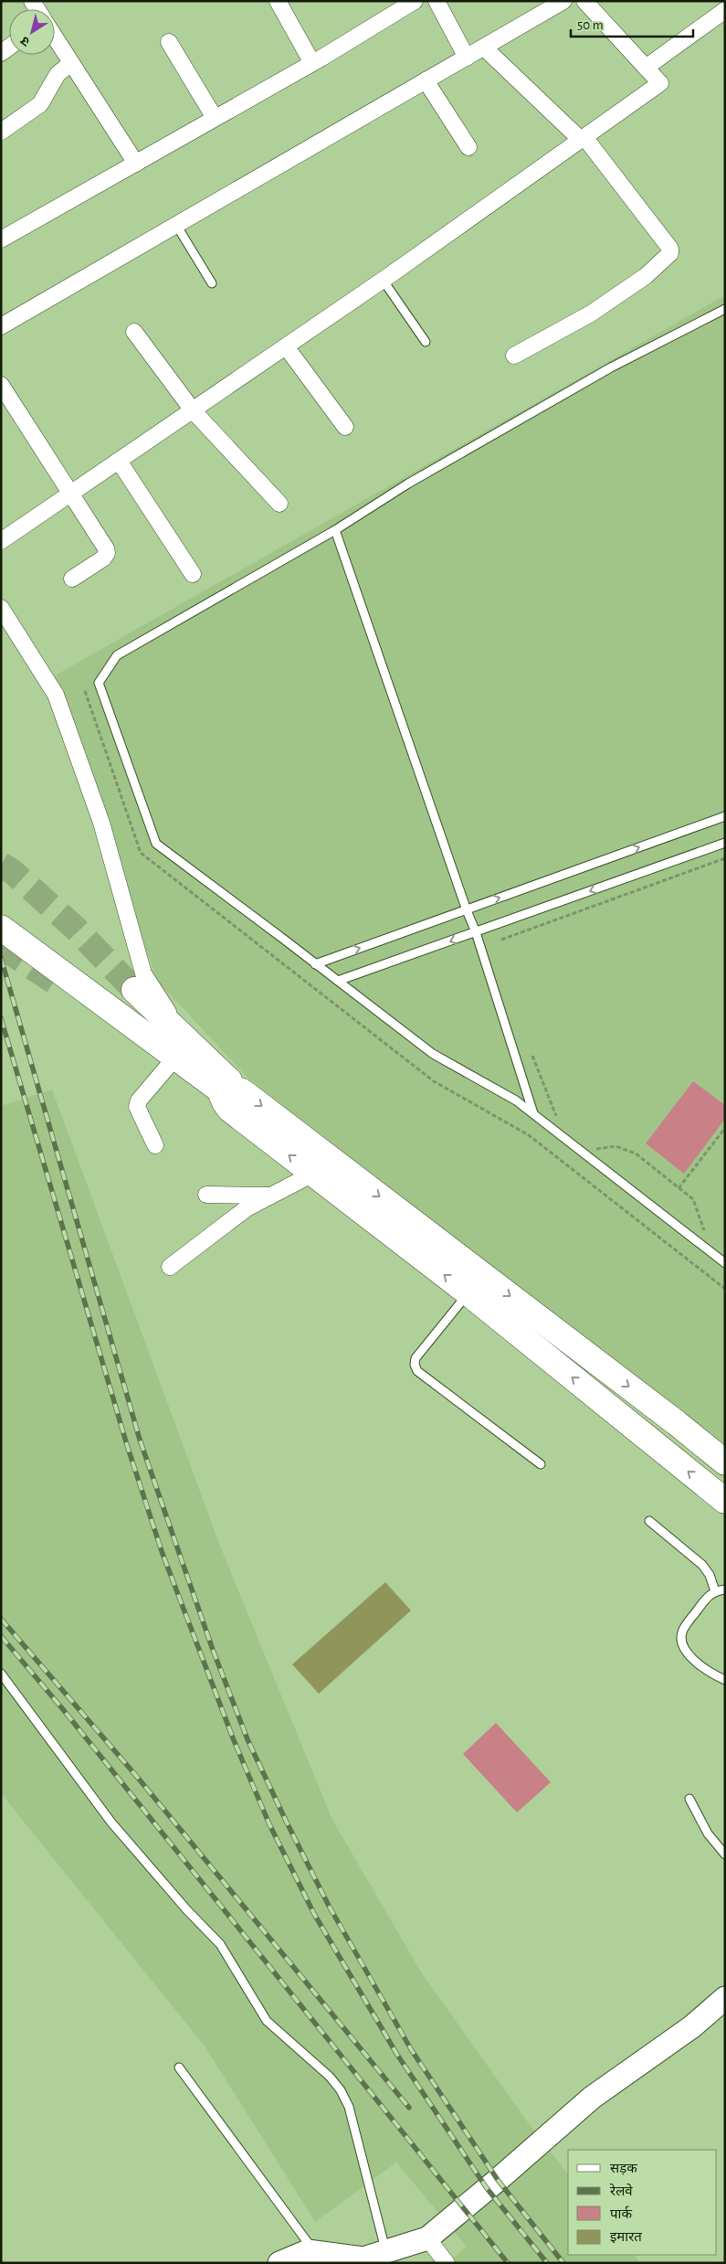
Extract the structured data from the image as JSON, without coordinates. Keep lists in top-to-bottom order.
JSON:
{
  "legend": [
    "सड़क",
    "रेलवे",
    "पार्क",
    "इमारत"
  ],
  "scale_bar": "50 m",
  "north": "bottom left"
}
